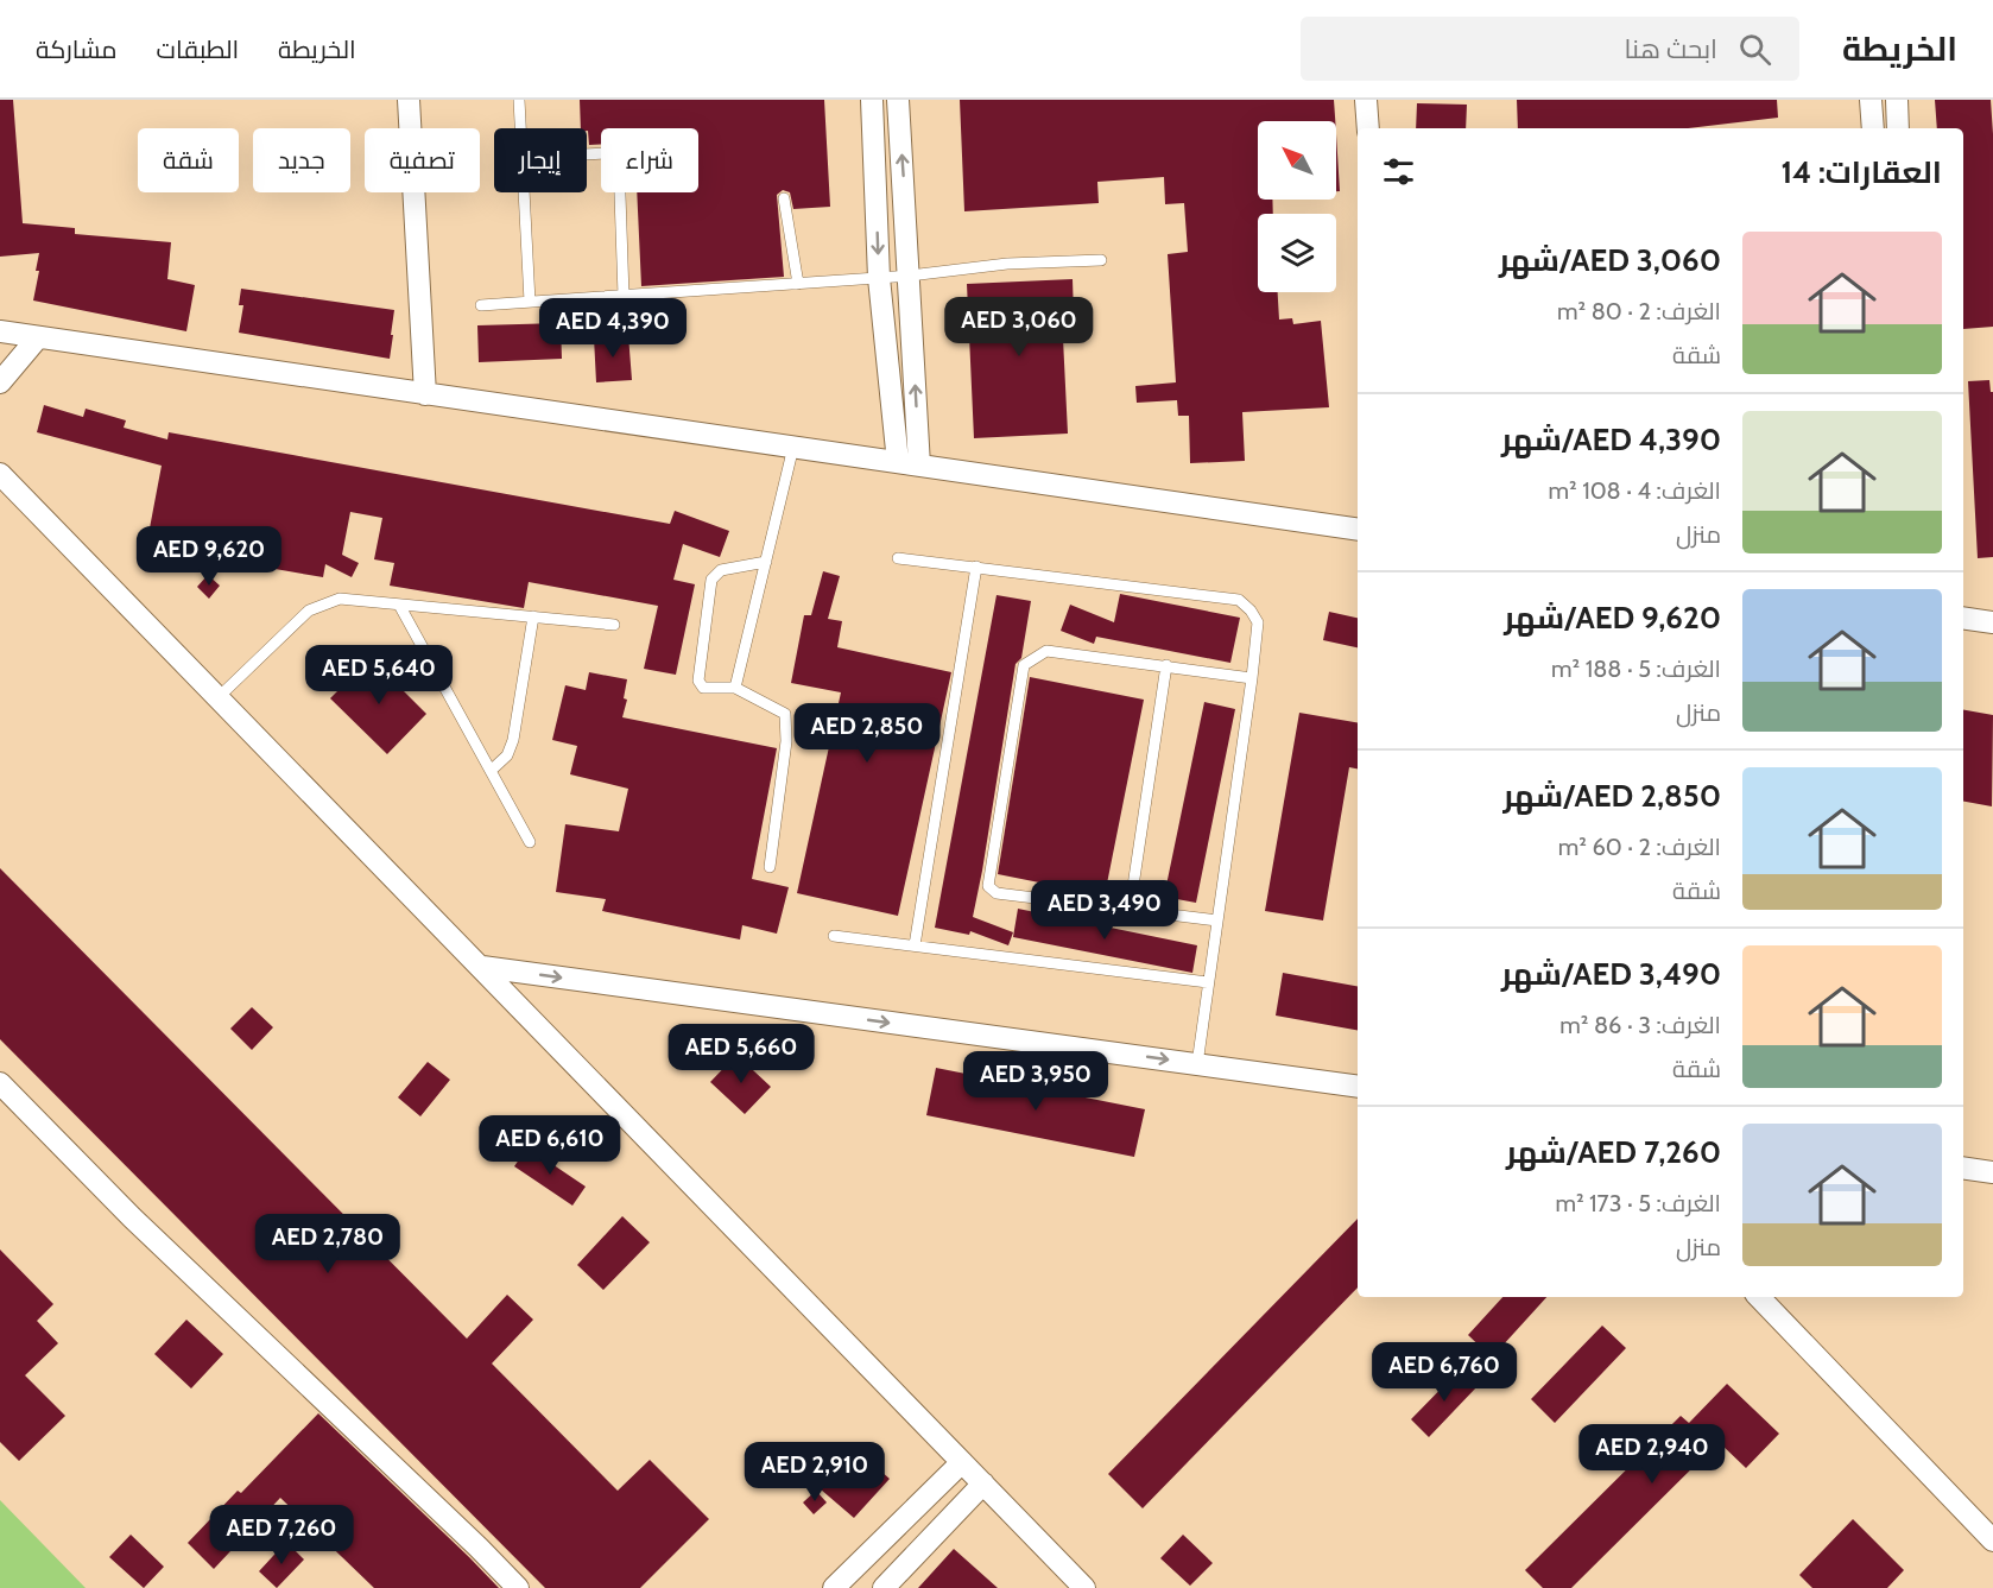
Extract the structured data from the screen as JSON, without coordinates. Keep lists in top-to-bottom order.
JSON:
{
  "north": "top left",
  "page": {
    "header": "الخريطة",
    "search": "ابحث هنا",
    "nav": ["الخريطة", "الطبقات", "مشاركة"],
    "chip": [
      "شراء",
      "إيجار",
      "تصفية",
      "جديد",
      "شقة"
    ],
    "heading": "العقارات: 14",
    "list": [
      {
        "name": "AED 3,060/شهر",
        "note": "الغرف: 2 · 80 m² · شقة"
      },
      {
        "name": "AED 4,390/شهر",
        "note": "الغرف: 4 · 108 m² · منزل"
      },
      {
        "name": "AED 9,620/شهر",
        "note": "الغرف: 5 · 188 m² · منزل"
      },
      {
        "name": "AED 2,850/شهر",
        "note": "الغرف: 2 · 60 m² · شقة"
      },
      {
        "name": "AED 3,490/شهر",
        "note": "الغرف: 3 · 86 m² · شقة"
      },
      {
        "name": "AED 7,260/شهر",
        "note": "الغرف: 5 · 173 m² · منزل"
      }
    ],
    "price": [
      "AED 3,060",
      "AED 4,390",
      "AED 9,620",
      "AED 5,640",
      "AED 2,850",
      "AED 3,490",
      "AED 5,660",
      "AED 3,950",
      "AED 6,610",
      "AED 2,780",
      "AED 6,760",
      "AED 2,940",
      "AED 2,910",
      "AED 7,260"
    ]
  }
}
